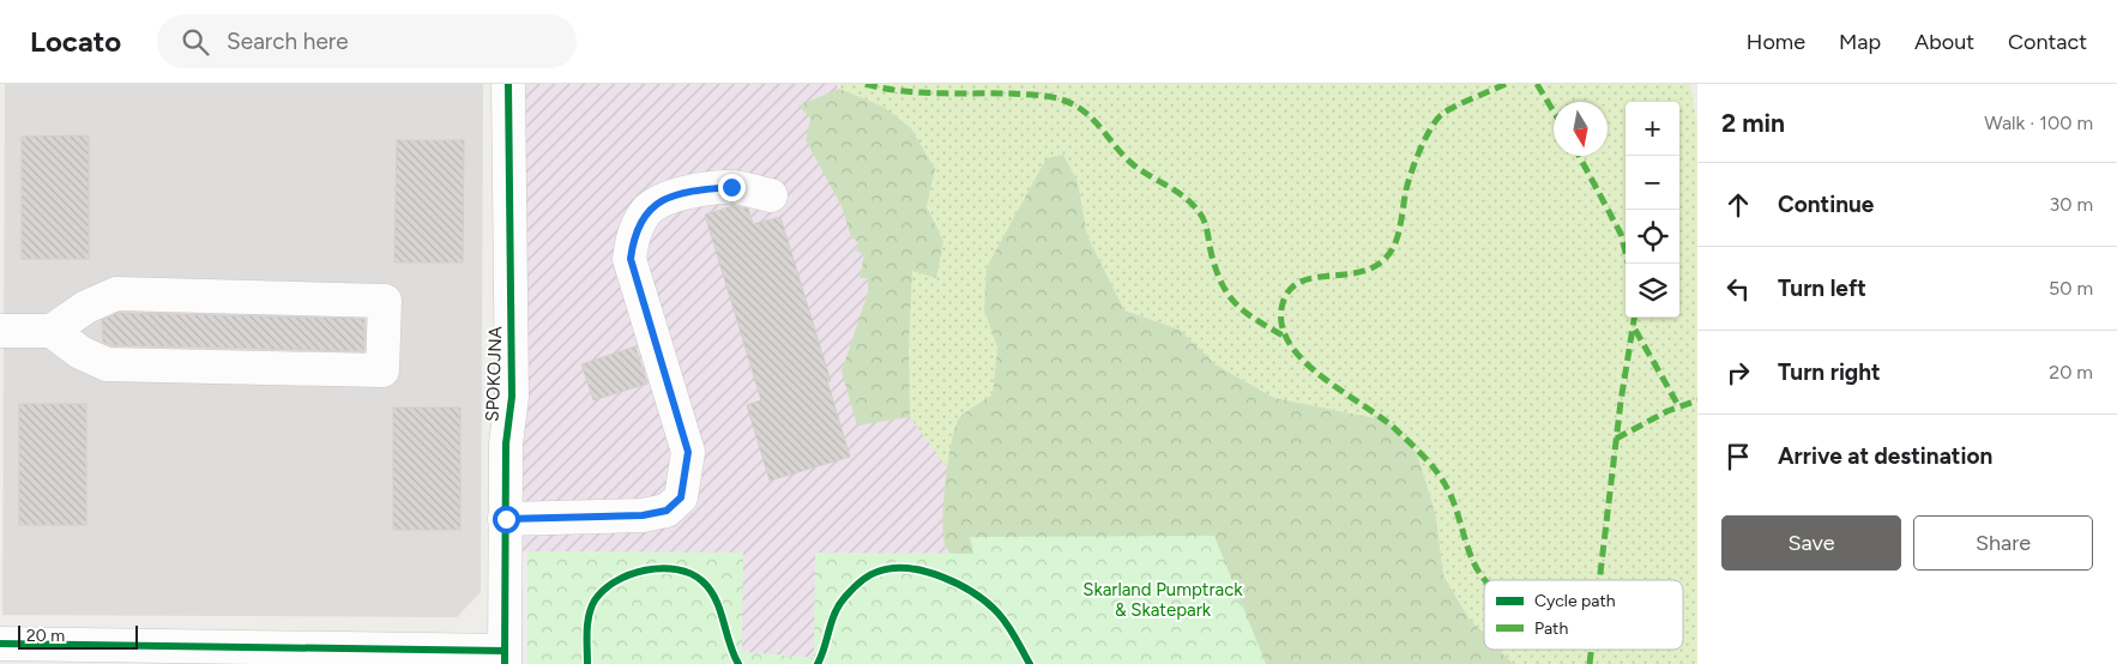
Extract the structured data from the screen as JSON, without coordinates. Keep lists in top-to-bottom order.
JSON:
{
  "streets": {
    "street": ["SPOKOJNA"]
  },
  "parks": ["Skarland Pumptrack & Skatepark"],
  "legend": ["Cycle path", "Path"],
  "scale_bar": "20 m",
  "north": "bottom",
  "page": {
    "header": "Locato",
    "search": "Search here",
    "nav": [
      "Home",
      "Map",
      "About",
      "Contact"
    ],
    "heading": ["2 min", "Walk · 100 m"],
    "map_buttons": ["+", "−"],
    "list": [
      ["Continue", "30 m"],
      ["Turn left", "50 m"],
      ["Turn right", "20 m"],
      "Arrive at destination"
    ],
    "buttons": ["Save", "Share"],
    "scale": "20 m"
  }
}
